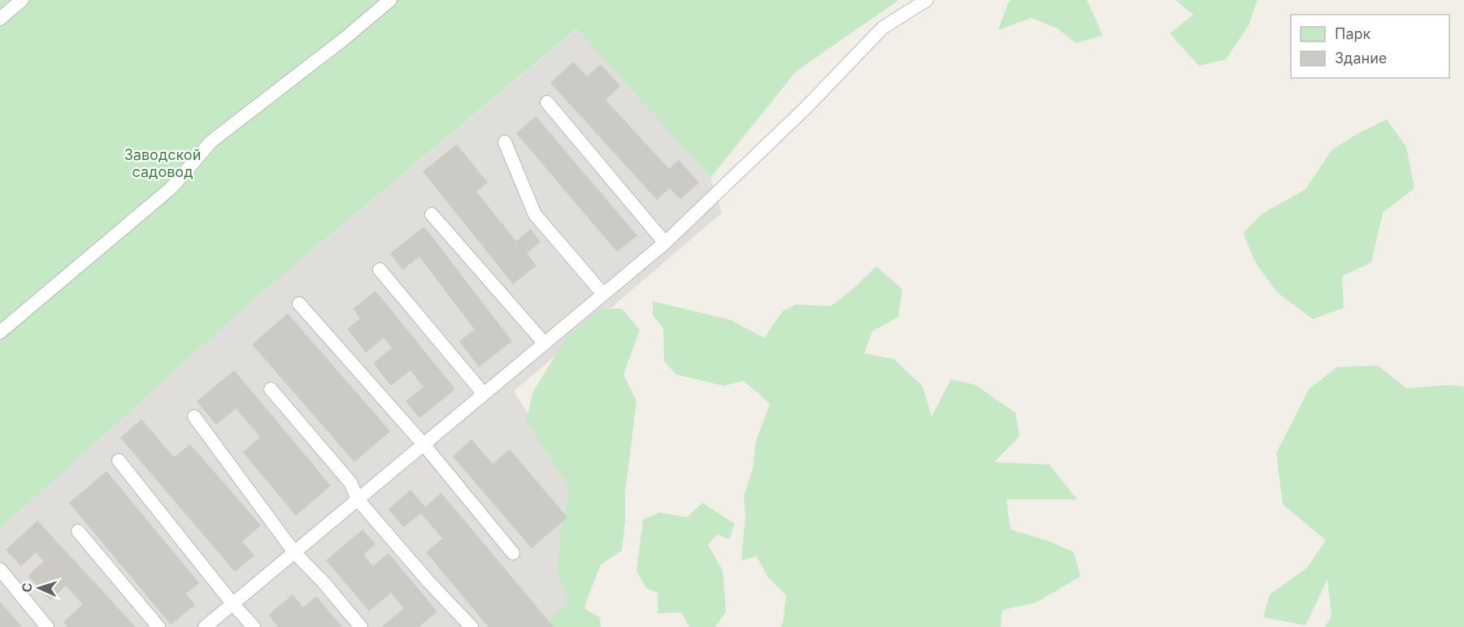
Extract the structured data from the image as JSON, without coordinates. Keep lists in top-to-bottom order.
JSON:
{
  "parks": ["Заводской садовод"],
  "legend": ["Парк", "Здание"],
  "north": "left"
}
